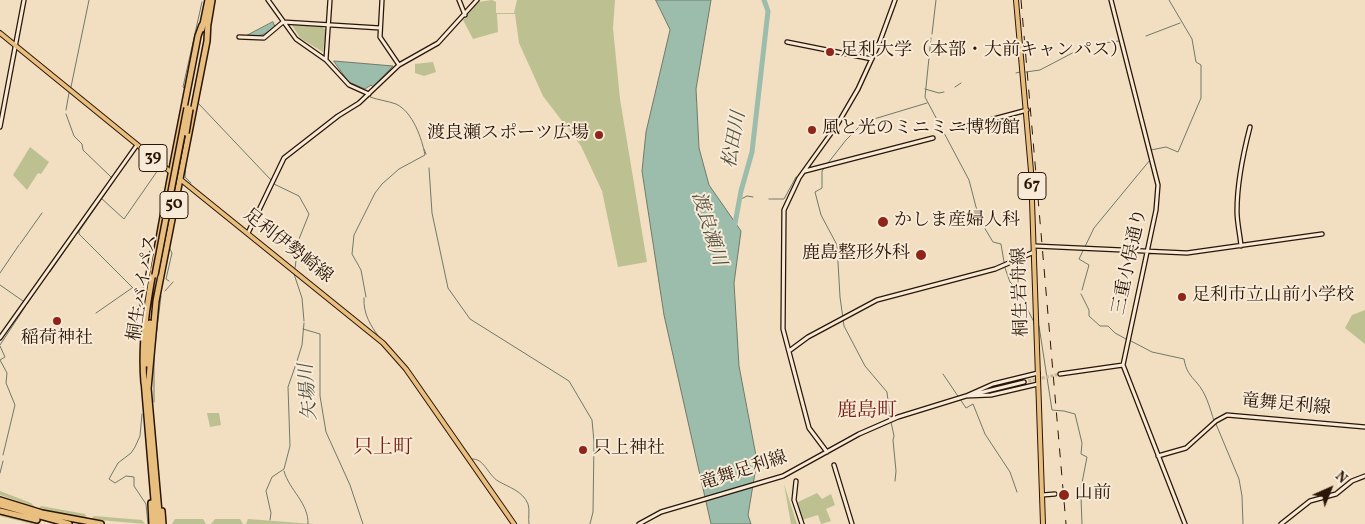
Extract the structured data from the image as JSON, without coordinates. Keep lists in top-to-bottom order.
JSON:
{
  "streets": {
    "highway": ["50", "桐生バイパス"],
    "main road": [
      "39",
      "67",
      "足利伊勢崎線",
      "桐生岩舟線"
    ],
    "street": ["三重小俣通り", "竜舞足利線"]
  },
  "crossings": [
    ["50", "足利伊勢崎線"],
    ["50", "桐生バイパス"],
    ["桐生岩舟線", "竜舞足利線"]
  ],
  "districts": ["鹿島町", "只上町"],
  "water": ["松田川", "渡良瀬川", "矢場川"],
  "places": [
    "足利大学（本部・大前キャンパス）",
    "風と光のミニミニ博物館",
    "渡良瀬スポーツ広場",
    "かしま産婦人科",
    "鹿島整形外科",
    "足利市立山前小学校",
    "稲荷神社",
    "只上神社",
    "山前"
  ],
  "north": "top right"
}
